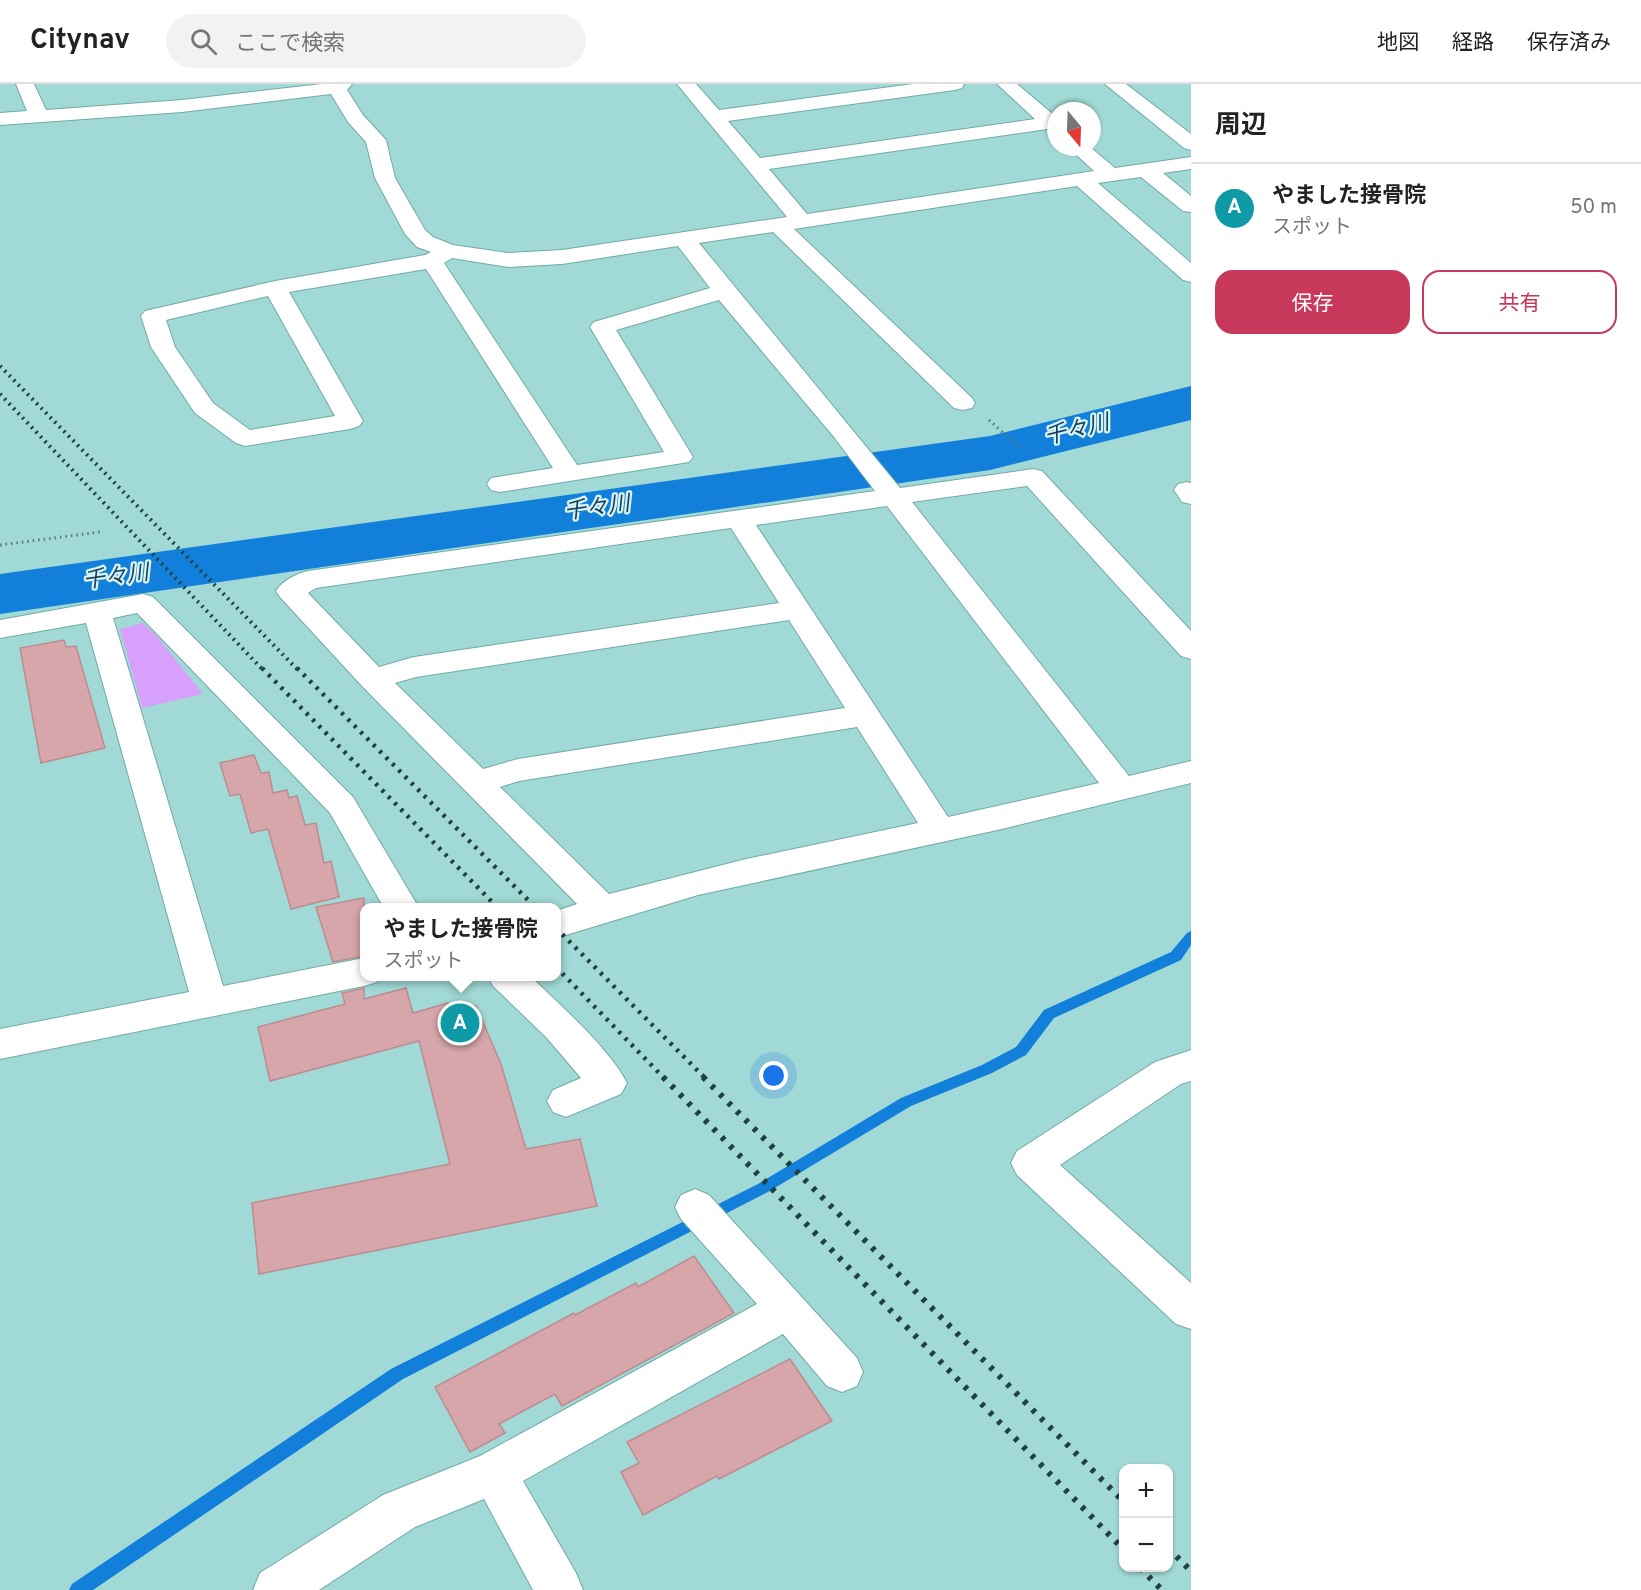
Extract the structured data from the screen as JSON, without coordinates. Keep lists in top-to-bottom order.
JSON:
{
  "water": ["千々川"],
  "north": "bottom",
  "page": {
    "header": "Citynav",
    "search": "ここで検索",
    "nav": ["地図", "経路", "保存済み"],
    "heading": "周辺",
    "list": [
      {
        "mark": "A",
        "name": "やました接骨院",
        "note": "スポット",
        "value": "50 m"
      }
    ],
    "buttons": ["保存", "共有"],
    "popup": ["やました接骨院", "スポット"],
    "pins": "A",
    "map_buttons": ["+", "−"]
  }
}
